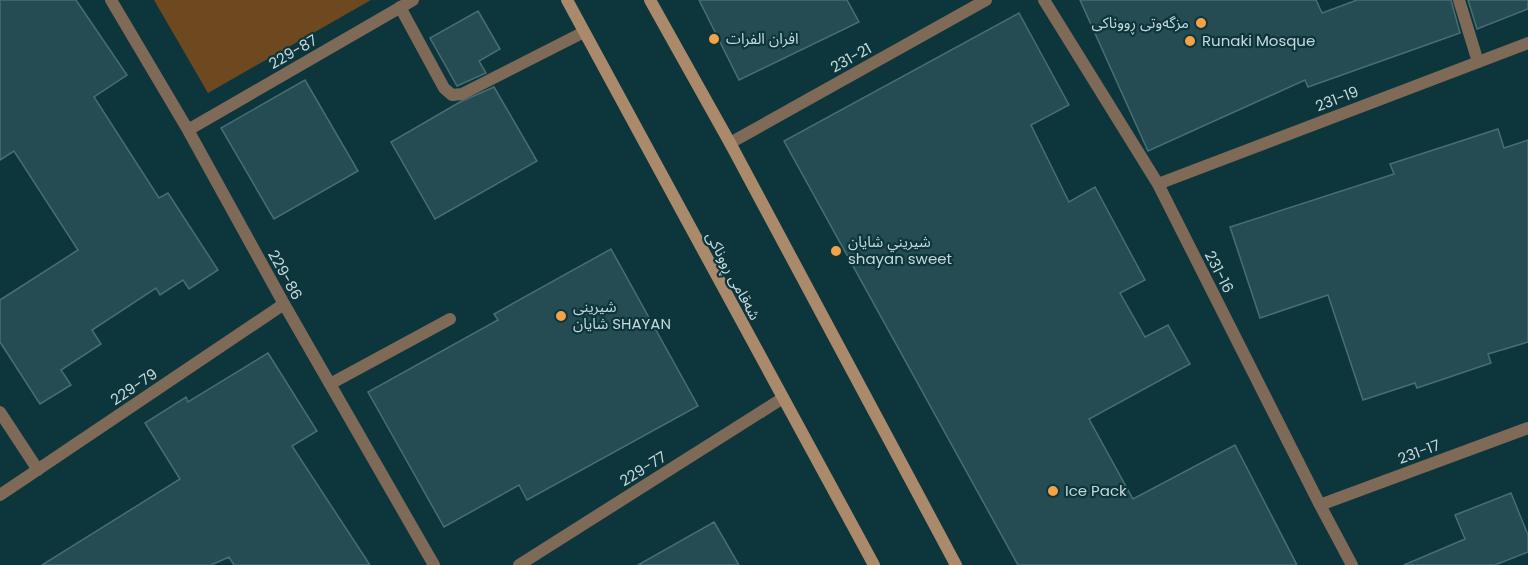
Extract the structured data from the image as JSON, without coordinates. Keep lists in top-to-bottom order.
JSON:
{
  "streets": {
    "main road": ["شەقامی ڕووناکی"],
    "street": [
      "229-87",
      "231-21",
      "231-19",
      "231-16",
      "229-86",
      "229-79",
      "231-17",
      "229-77"
    ]
  },
  "crossings": [
    ["229-87", "229-86"],
    ["231-19", "231-16"],
    ["231-16", "231-17"],
    ["229-86", "229-79"],
    ["شەقامی ڕووناکی", "229-77"]
  ],
  "places": [
    "مزگەوتی ڕووناکی",
    "افران الفرات",
    "Runaki Mosque",
    "شيريني شايان shayan sweet",
    "شيرينى شايان SHAYAN",
    "Ice Pack"
  ]
}
